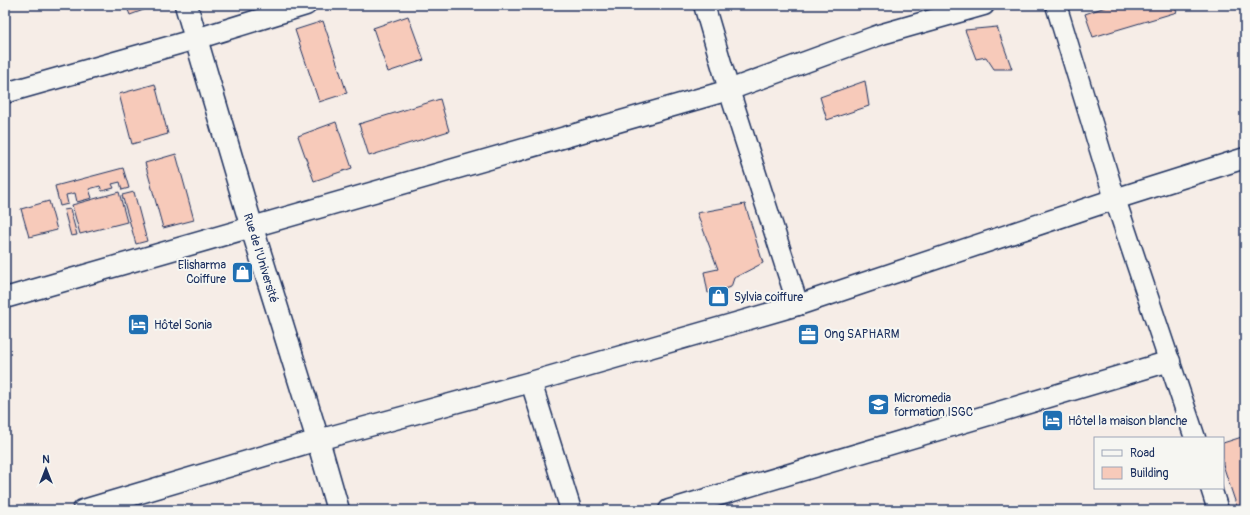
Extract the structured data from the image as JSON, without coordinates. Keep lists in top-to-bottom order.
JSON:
{
  "streets": {
    "street": ["Rue de l'Université"]
  },
  "places": {
    "shop": ["Elisharma Coiffure", "Sylvia coiffure"],
    "hotel": ["Hôtel Sonia", "Hôtel la maison blanche"],
    "office": ["Ong SAPHARM"],
    "school or university": ["Micromedia formation ISGC"]
  },
  "legend": ["Road", "Building"],
  "north": "top"
}
